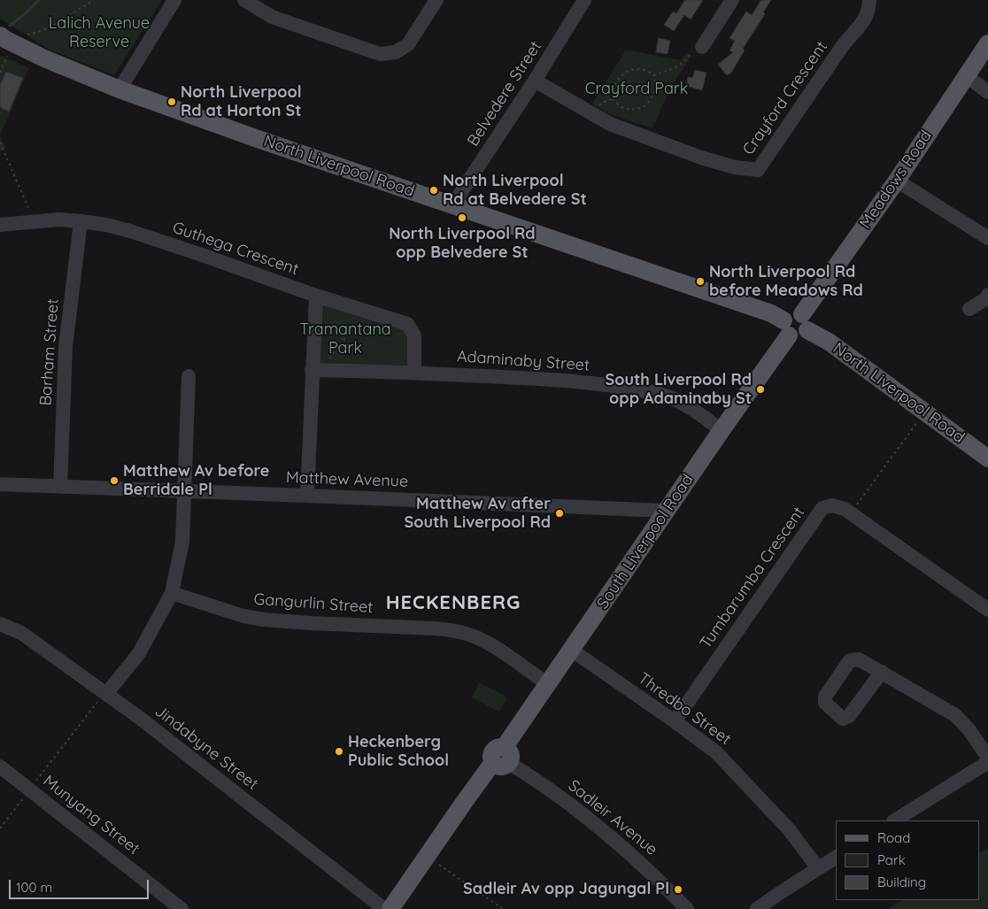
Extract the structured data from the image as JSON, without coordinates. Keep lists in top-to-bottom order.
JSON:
{
  "streets": {
    "main road": ["North Liverpool Road", "Meadows Road", "South Liverpool Road"],
    "street": [
      "Belvedere Street",
      "Crayford Crescent",
      "Guthega Crescent",
      "Barham Street",
      "Adaminaby Street",
      "Matthew Avenue",
      "Tumbarumba Crescent",
      "Gangurlin Street",
      "Thredbo Street",
      "Jindabyne Street",
      "Munyang Street",
      "Sadleir Avenue"
    ]
  },
  "crossings": [
    ["Belvedere Street", "Crayford Crescent"],
    ["Belvedere Street", "North Liverpool Road"],
    ["North Liverpool Road", "Meadows Road"],
    ["North Liverpool Road", "South Liverpool Road"],
    ["Guthega Crescent", "Barham Street"],
    ["Guthega Crescent", "Adaminaby Street"],
    ["Barham Street", "Matthew Avenue"],
    ["Adaminaby Street", "South Liverpool Road"],
    ["Matthew Avenue", "South Liverpool Road"],
    ["South Liverpool Road", "Gangurlin Street"],
    ["South Liverpool Road", "Thredbo Street"],
    ["South Liverpool Road", "Sadleir Avenue"],
    ["Tumbarumba Crescent", "Thredbo Street"]
  ],
  "districts": ["HECKENBERG"],
  "parks": ["Lalich Avenue Reserve", "Crayford Park", "Tramantana Park"],
  "places": [
    "North Liverpool Rd at Horton St",
    "North Liverpool Rd at Belvedere St",
    "North Liverpool Rd opp Belvedere St",
    "North Liverpool Rd before Meadows Rd",
    "South Liverpool Rd opp Adaminaby St",
    "Matthew Av before Berridale Pl",
    "Matthew Av after South Liverpool Rd",
    "Heckenberg Public School",
    "Sadleir Av opp Jagungal Pl"
  ],
  "legend": ["Road", "Park", "Building"],
  "scale_bar": "100 m"
}
